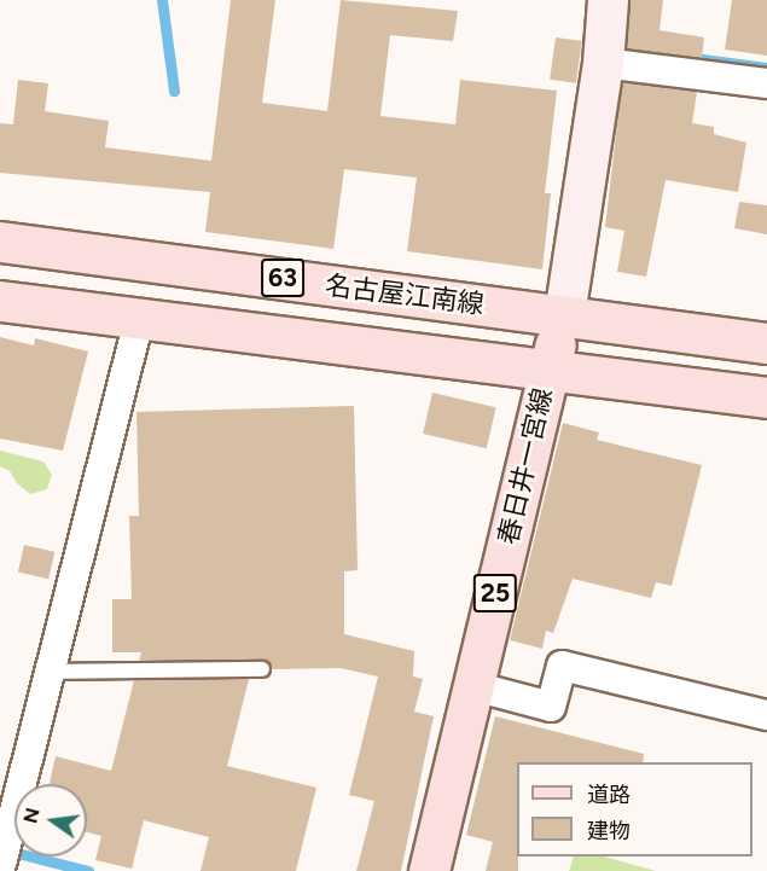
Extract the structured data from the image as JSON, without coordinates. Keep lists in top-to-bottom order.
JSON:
{
  "streets": {
    "main road": [
      "63",
      "名古屋江南線",
      "春日井一宮線",
      "25"
    ]
  },
  "crossings": [
    ["名古屋江南線", "春日井一宮線"]
  ],
  "legend": ["道路", "建物"],
  "north": "left"
}
